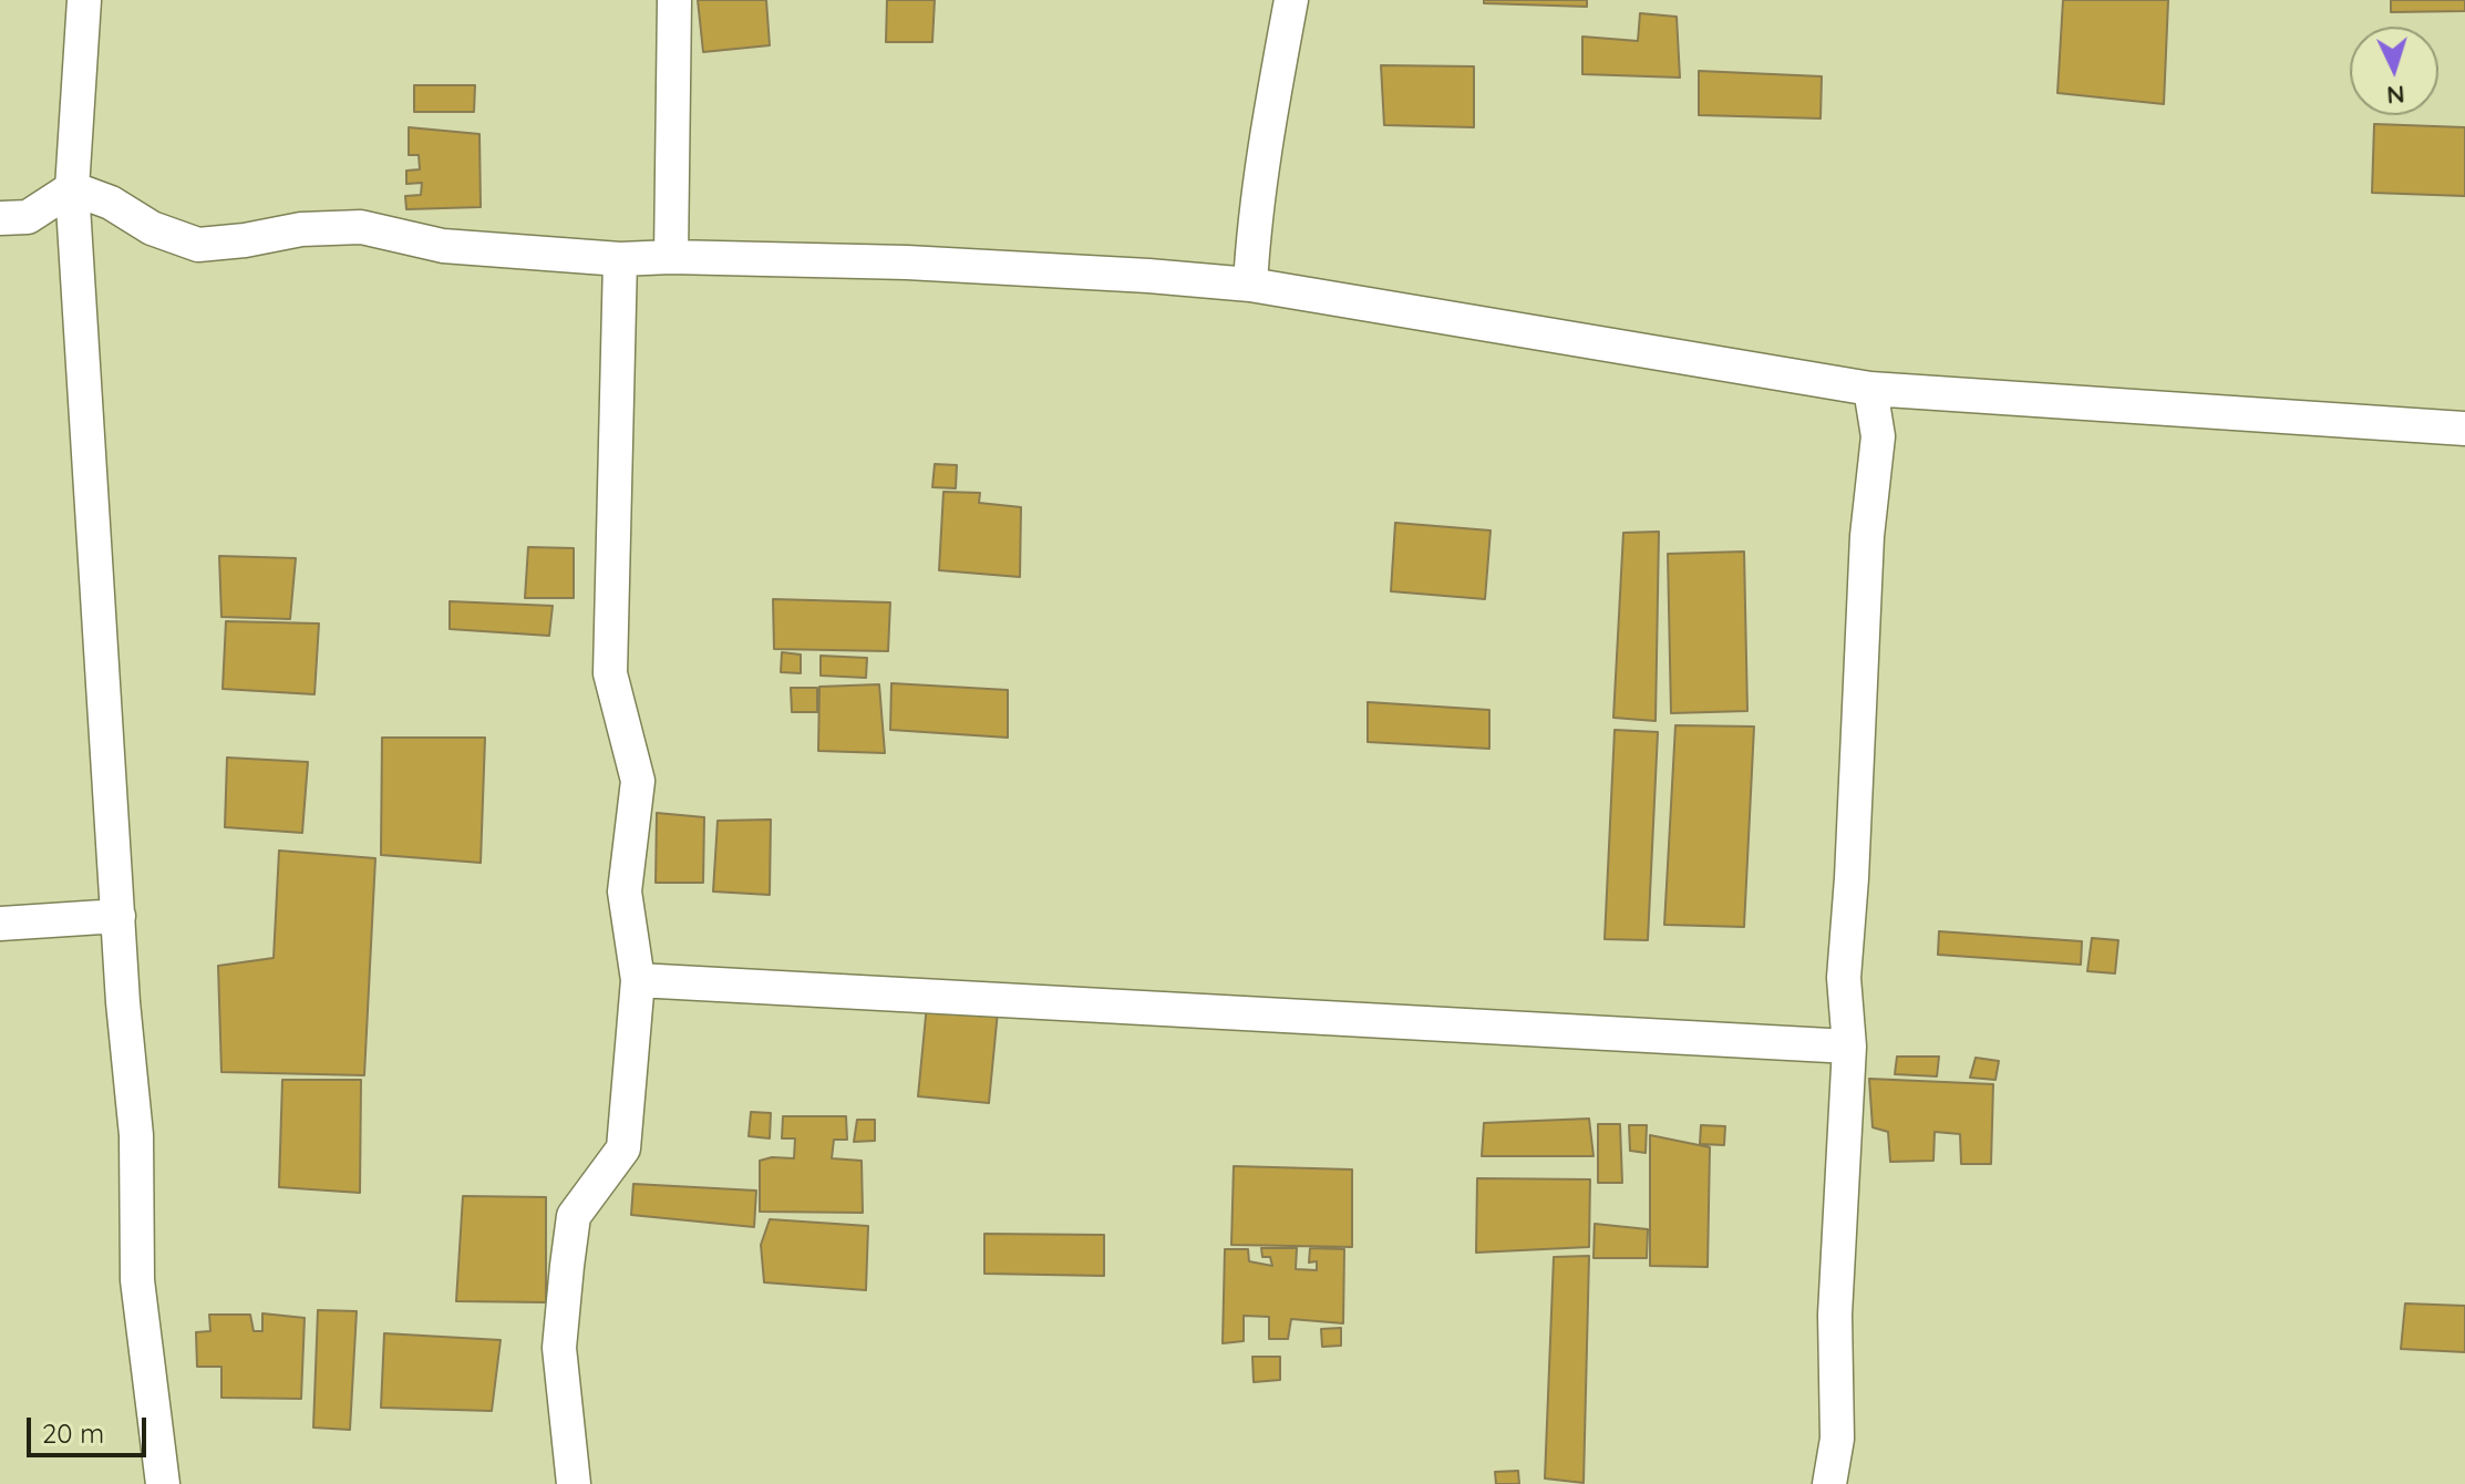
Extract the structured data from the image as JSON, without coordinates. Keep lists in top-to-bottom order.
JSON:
{
  "scale_bar": "20 m",
  "north": "bottom"
}
